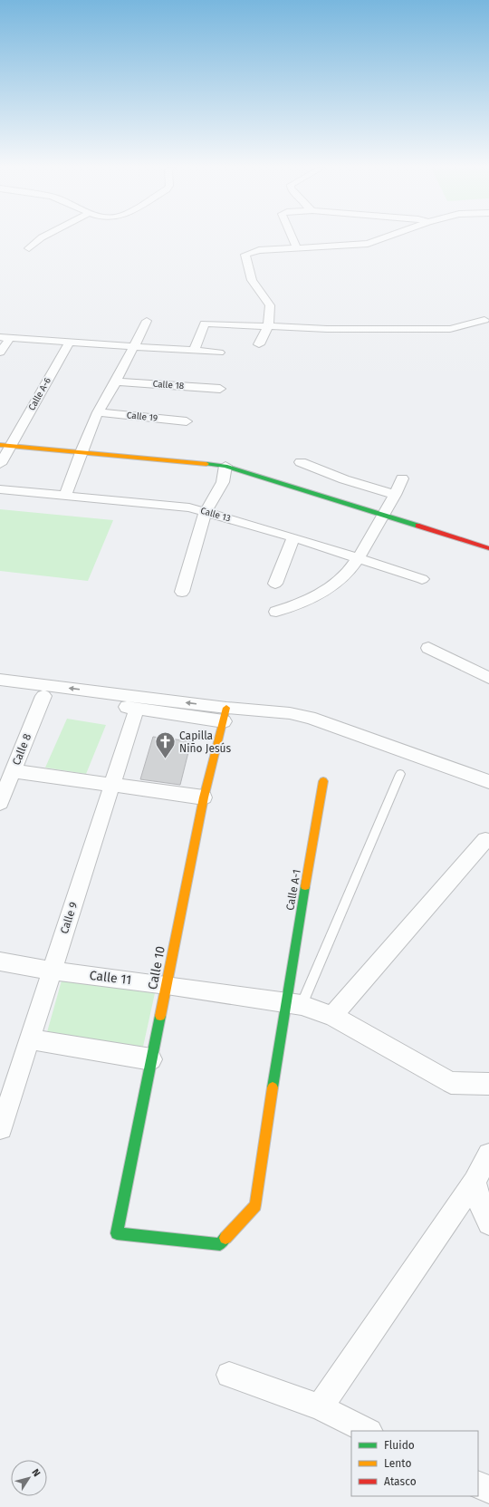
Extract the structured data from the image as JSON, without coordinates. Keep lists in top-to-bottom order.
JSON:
{
  "streets": {
    "street": [
      "Calle 18",
      "Calle A-6",
      "Calle 19",
      "Calle 13",
      "Calle 8",
      "Calle A-1",
      "Calle 9",
      "Calle 10",
      "Calle 11"
    ]
  },
  "crossings": [
    ["Calle A-1", "Calle 10"],
    ["Calle A-1", "Calle 11"],
    ["Calle 9", "Calle 11"],
    ["Calle 10", "Calle 11"]
  ],
  "places": {
    "church": ["Capilla Niño Jesús"]
  },
  "legend": ["Fluido", "Lento", "Atasco"],
  "north": "top right"
}
